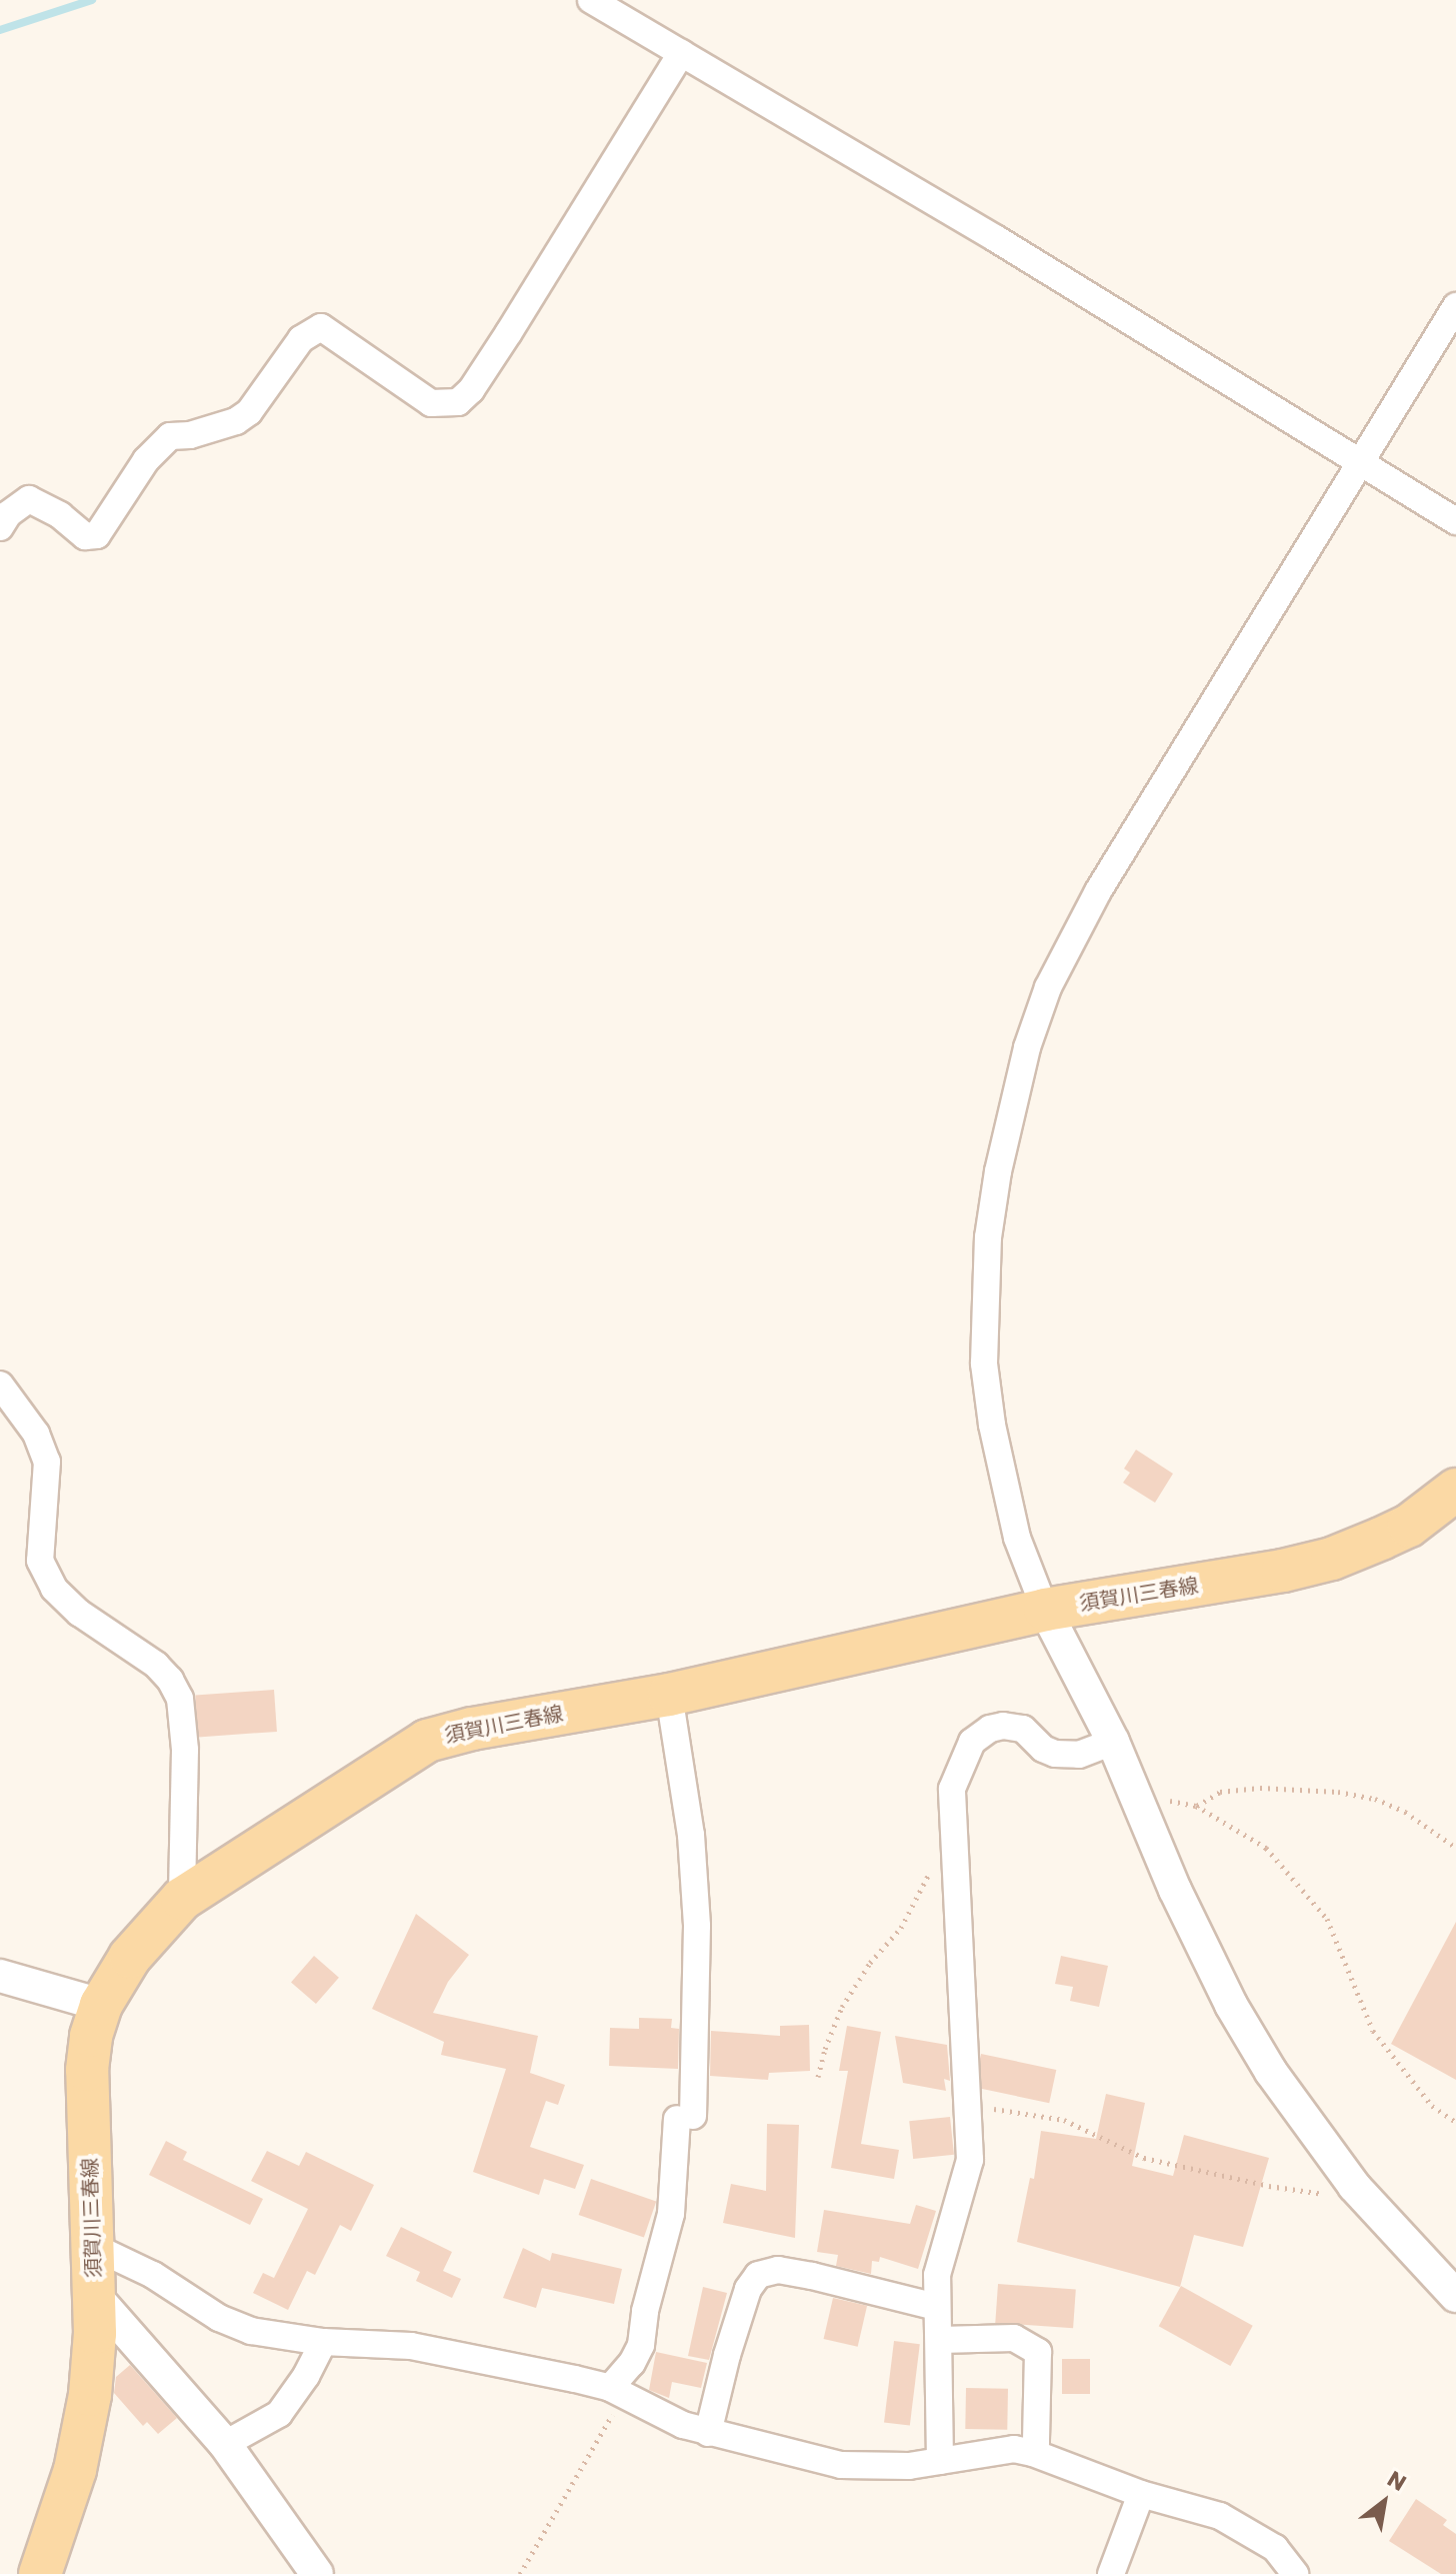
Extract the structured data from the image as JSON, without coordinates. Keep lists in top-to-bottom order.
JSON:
{
  "streets": {
    "main road": ["須賀川三春線"]
  },
  "north": "top right"
}
